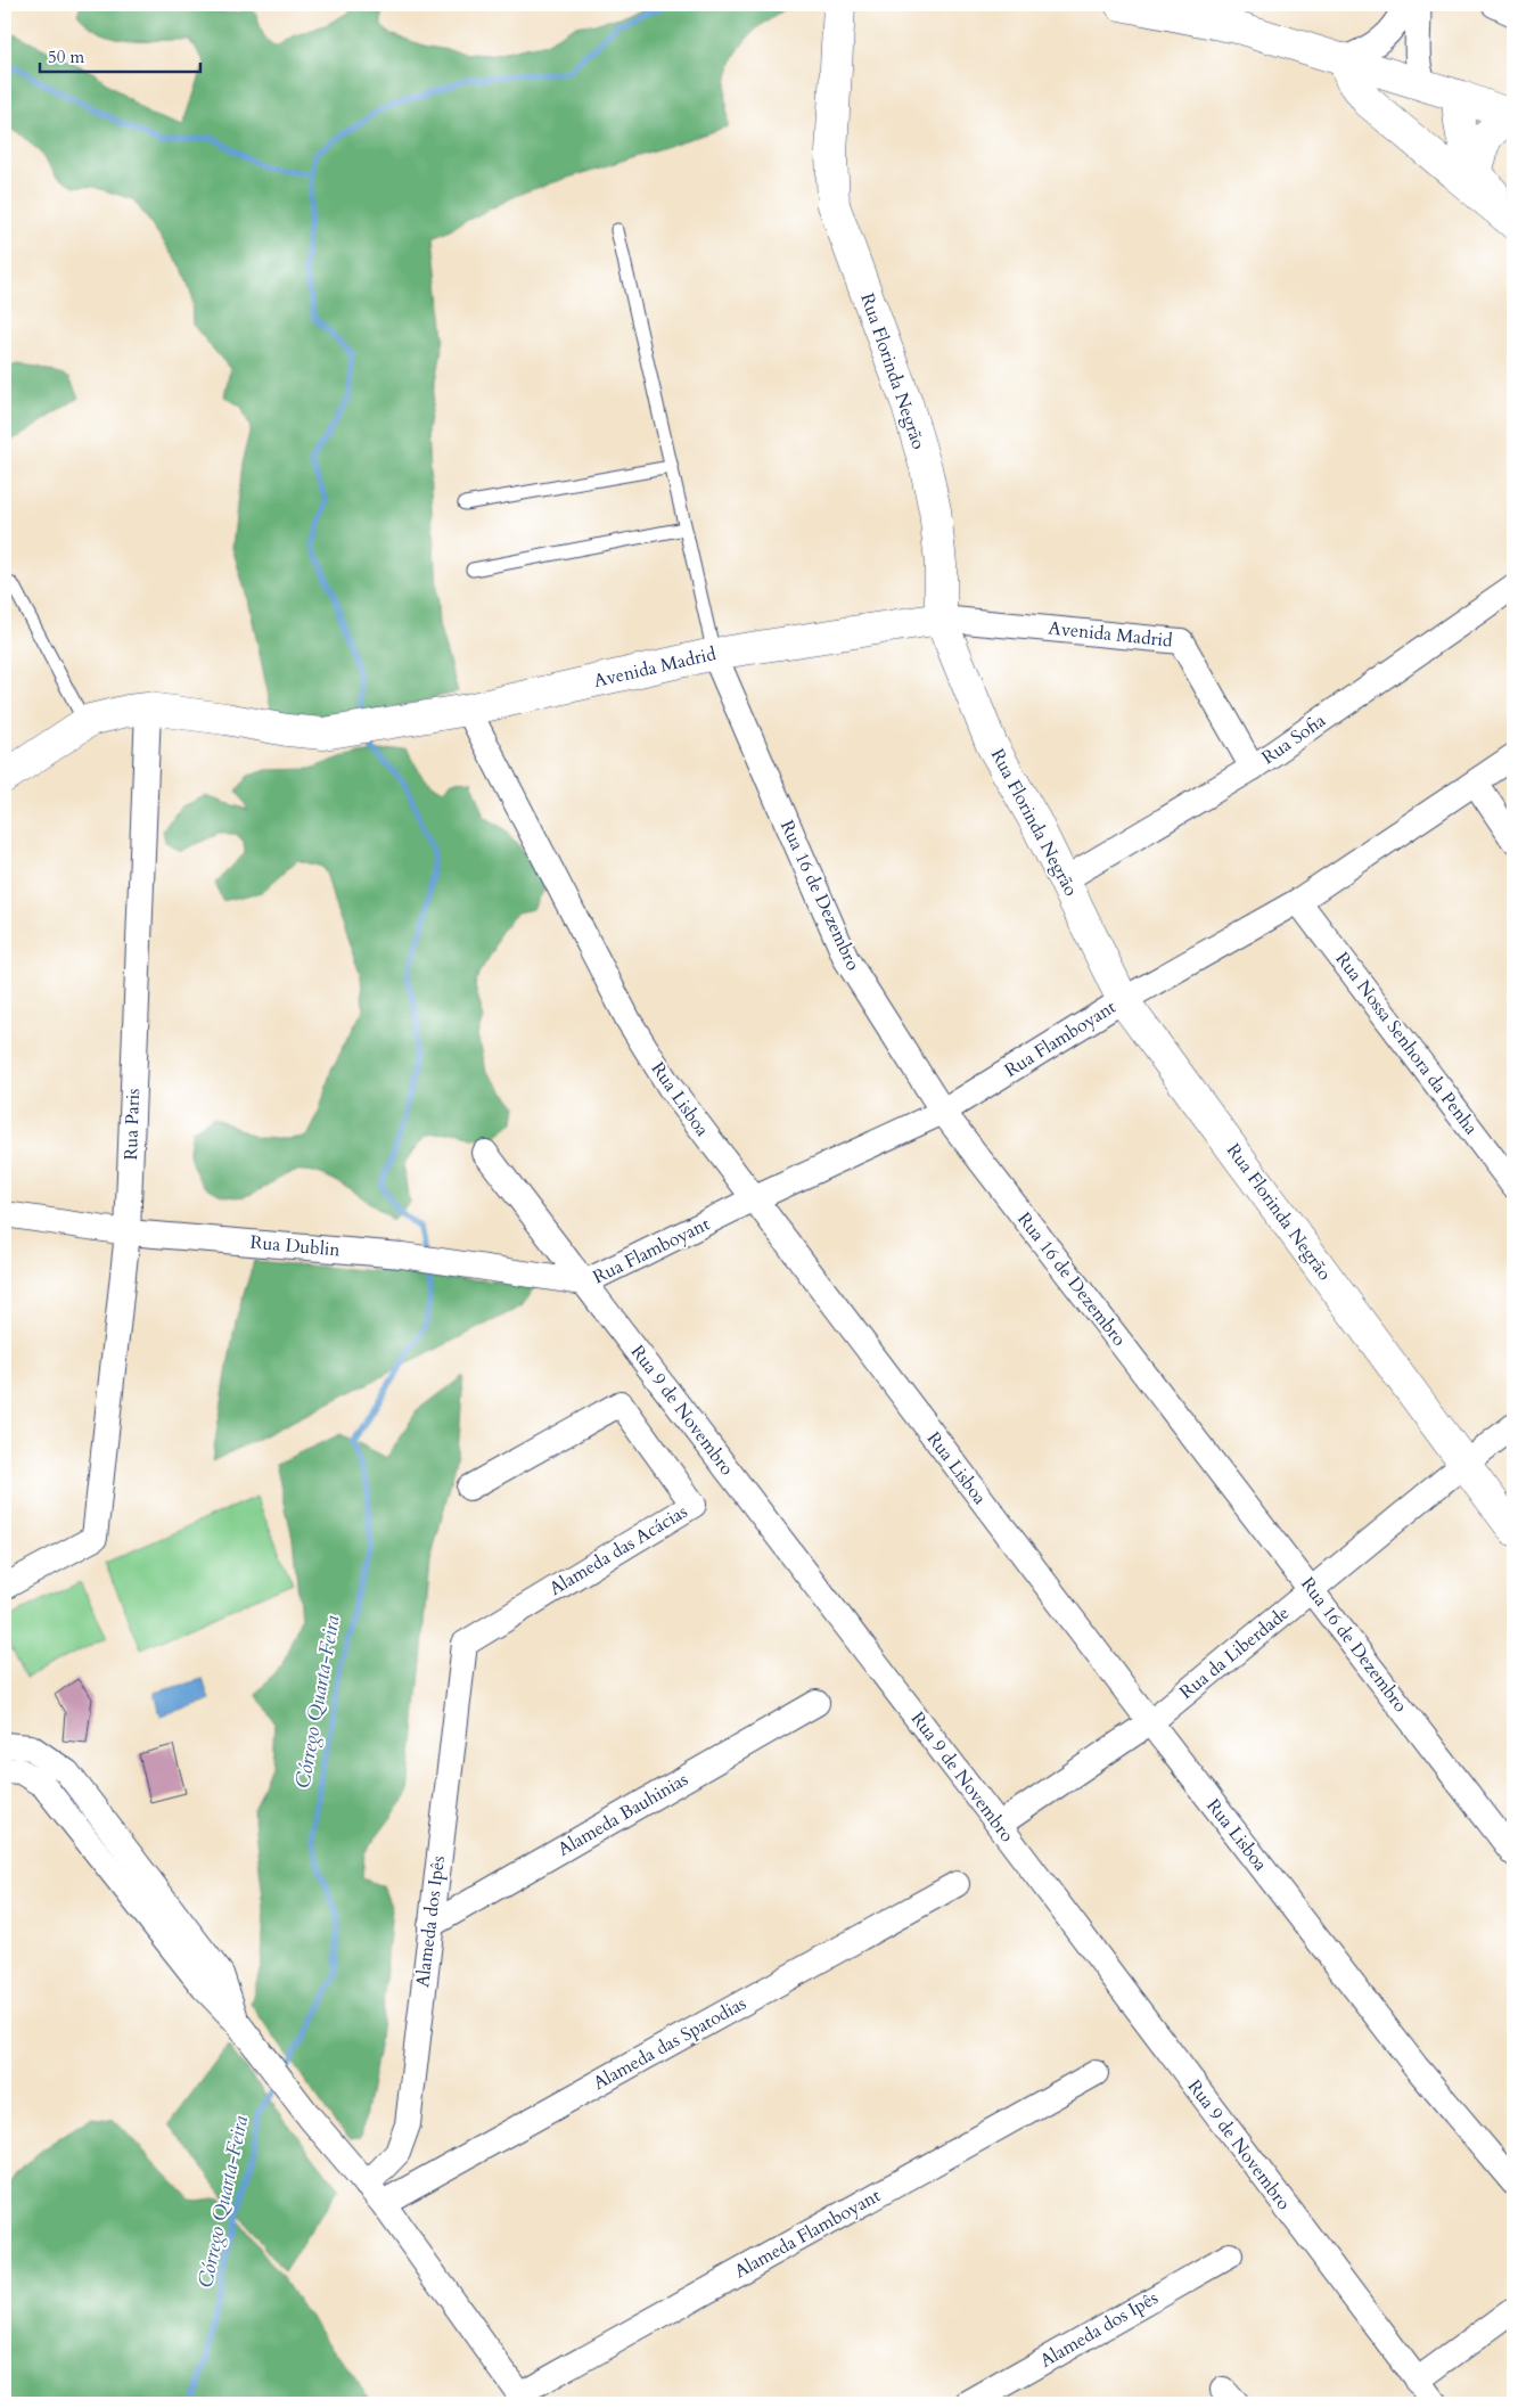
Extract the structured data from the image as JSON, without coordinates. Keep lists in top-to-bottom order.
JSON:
{
  "streets": {
    "street": [
      "Rua Florinda Negrão",
      "Avenida Madrid",
      "Rua Sofia",
      "Rua 16 de Dezembro",
      "Rua Flamboyant",
      "Rua Nossa Senhora da Penha",
      "Rua Lisboa",
      "Rua Paris",
      "Rua Dublin",
      "Rua 9 de Novembro",
      "Alameda das Acácias",
      "Rua da Liberdade",
      "Alameda Bauhinias",
      "Alameda dos Ipês",
      "Alameda das Spatodias",
      "Alameda Flamboyant"
    ]
  },
  "crossings": [
    ["Rua Florinda Negrão", "Avenida Madrid"],
    ["Rua Florinda Negrão", "Rua Sofia"],
    ["Rua Florinda Negrão", "Rua Flamboyant"],
    ["Rua Florinda Negrão", "Rua da Liberdade"],
    ["Avenida Madrid", "Rua Sofia"],
    ["Avenida Madrid", "Rua 16 de Dezembro"],
    ["Avenida Madrid", "Rua Lisboa"],
    ["Avenida Madrid", "Rua Paris"],
    ["Rua 16 de Dezembro", "Rua Flamboyant"],
    ["Rua 16 de Dezembro", "Rua da Liberdade"],
    ["Rua Flamboyant", "Rua Nossa Senhora da Penha"],
    ["Rua Flamboyant", "Rua Lisboa"],
    ["Rua Flamboyant", "Rua Dublin"],
    ["Rua Flamboyant", "Rua 9 de Novembro"],
    ["Rua Lisboa", "Rua da Liberdade"],
    ["Rua Paris", "Rua Dublin"],
    ["Rua Dublin", "Rua 9 de Novembro"],
    ["Rua 9 de Novembro", "Rua da Liberdade"],
    ["Alameda das Acácias", "Alameda dos Ipês"],
    ["Alameda Bauhinias", "Alameda dos Ipês"],
    ["Alameda dos Ipês", "Alameda das Spatodias"]
  ],
  "water": ["Córrego Quarta-Feira"],
  "scale_bar": "50 m"
}
